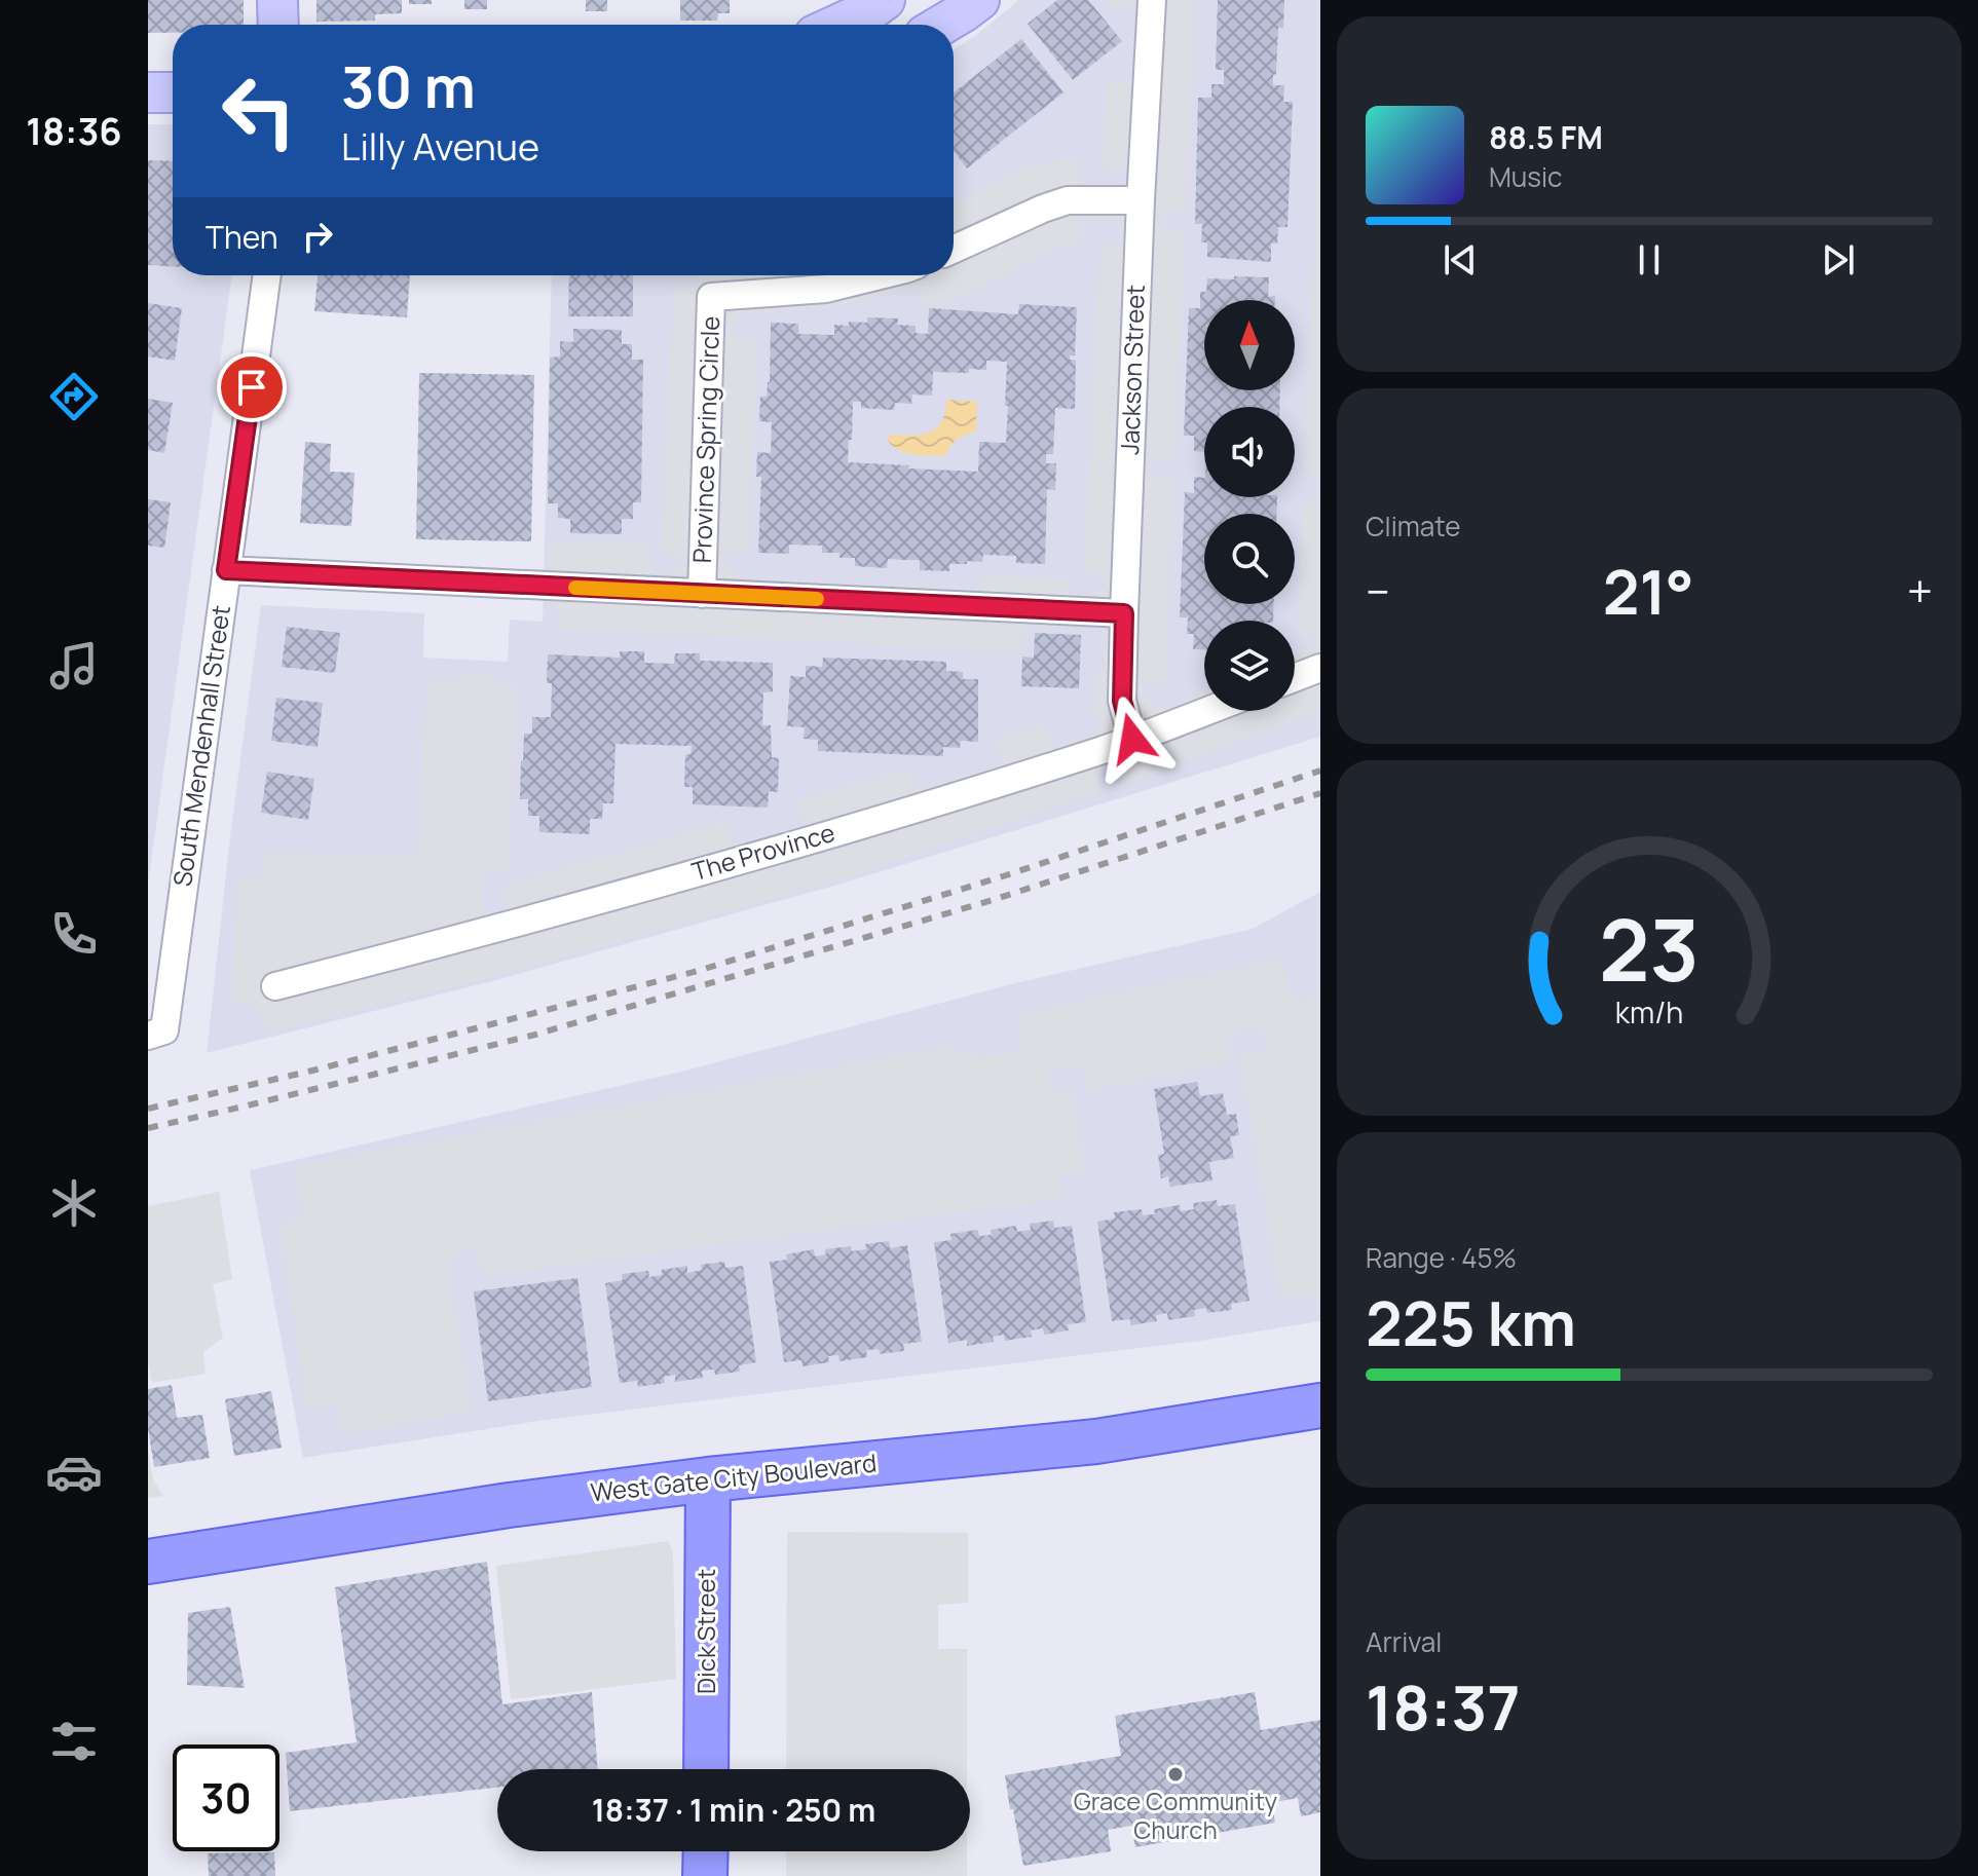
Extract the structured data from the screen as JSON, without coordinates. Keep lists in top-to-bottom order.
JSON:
{
  "streets": {
    "main road": ["West Gate City Boulevard", "Dick Street"],
    "street": [
      "Jackson Street",
      "Province Spring Circle",
      "South Mendenhall Street",
      "The Province"
    ]
  },
  "crossings": [
    ["Jackson Street", "The Province"],
    ["West Gate City Boulevard", "Dick Street"]
  ],
  "places": ["Grace Community Church"],
  "north": "top",
  "page": {
    "tabs": "18:36",
    "turn": ["30 m", "Lilly Avenue"],
    "song": ["88.5 FM", "Music"],
    "then": "Then",
    "tile": [
      "Climate",
      ["Range · 45%", "225 km"],
      ["Arrival", "18:37"]
    ],
    "heat": ["−", "21°", "+"],
    "limit": "30",
    "trip": "18:37 · 1 min · 250 m",
    "gauge": ["23", "km/h"]
  }
}
